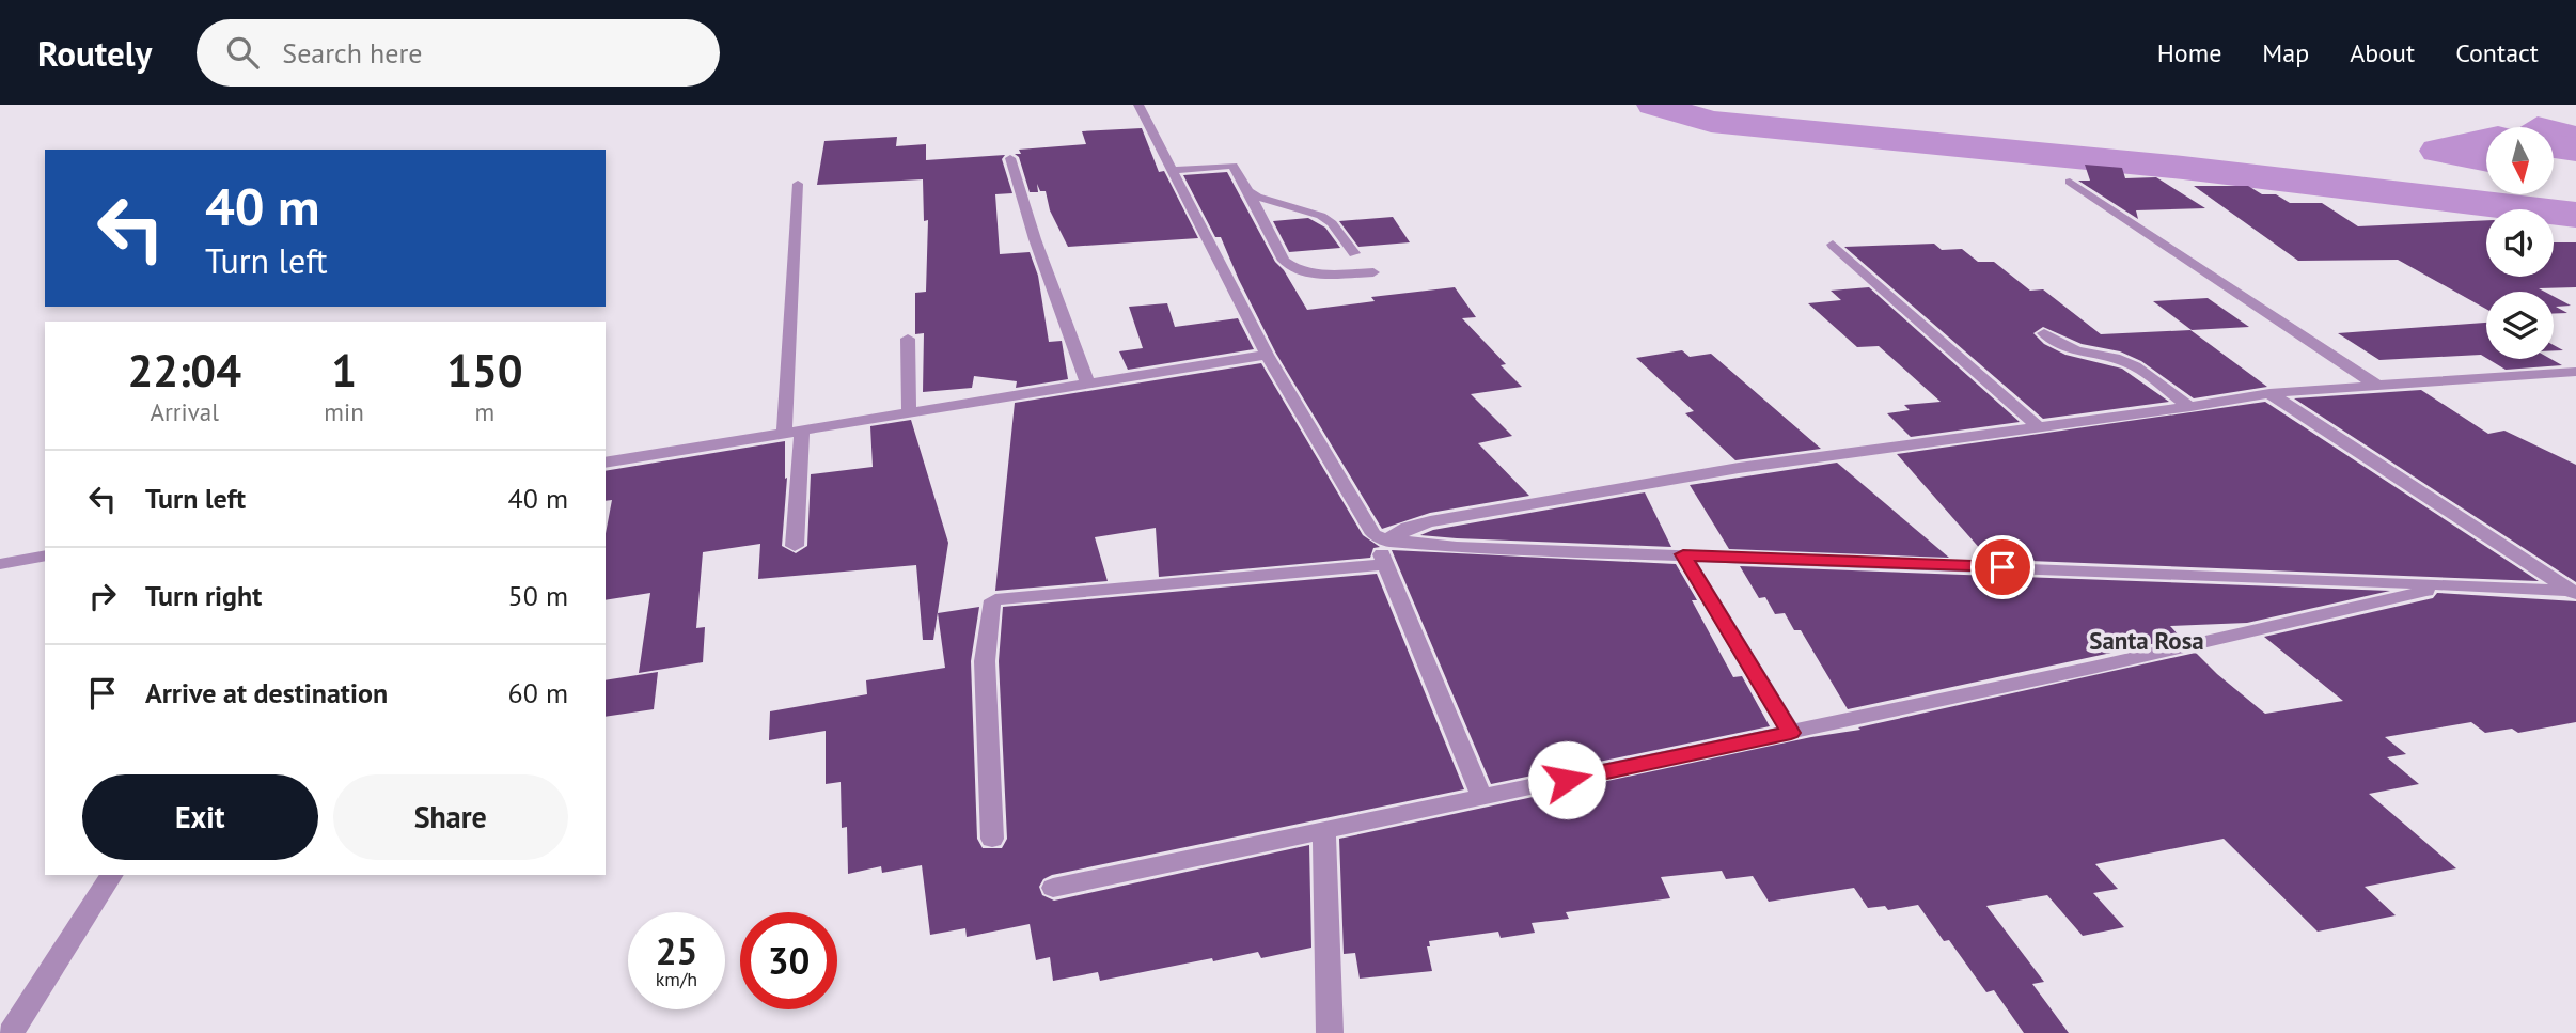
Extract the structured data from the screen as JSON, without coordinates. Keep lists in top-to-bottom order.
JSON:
{
  "districts": ["Santa Rosa"],
  "north": "bottom",
  "page": {
    "header": "Routely",
    "search": "Search here",
    "nav": [
      "Home",
      "Map",
      "About",
      "Contact"
    ],
    "turn": ["40 m", "Turn left"],
    "eta": [
      "22:04",
      "Arrival",
      "1",
      "min",
      "150",
      "m"
    ],
    "list": [
      {
        "name": "Turn left",
        "value": "40 m"
      },
      {
        "name": "Turn right",
        "value": "50 m"
      },
      {
        "name": "Arrive at destination",
        "value": "60 m"
      }
    ],
    "buttons": ["Exit", "Share"],
    "speed": "25 km/h",
    "limit": "30"
  }
}
